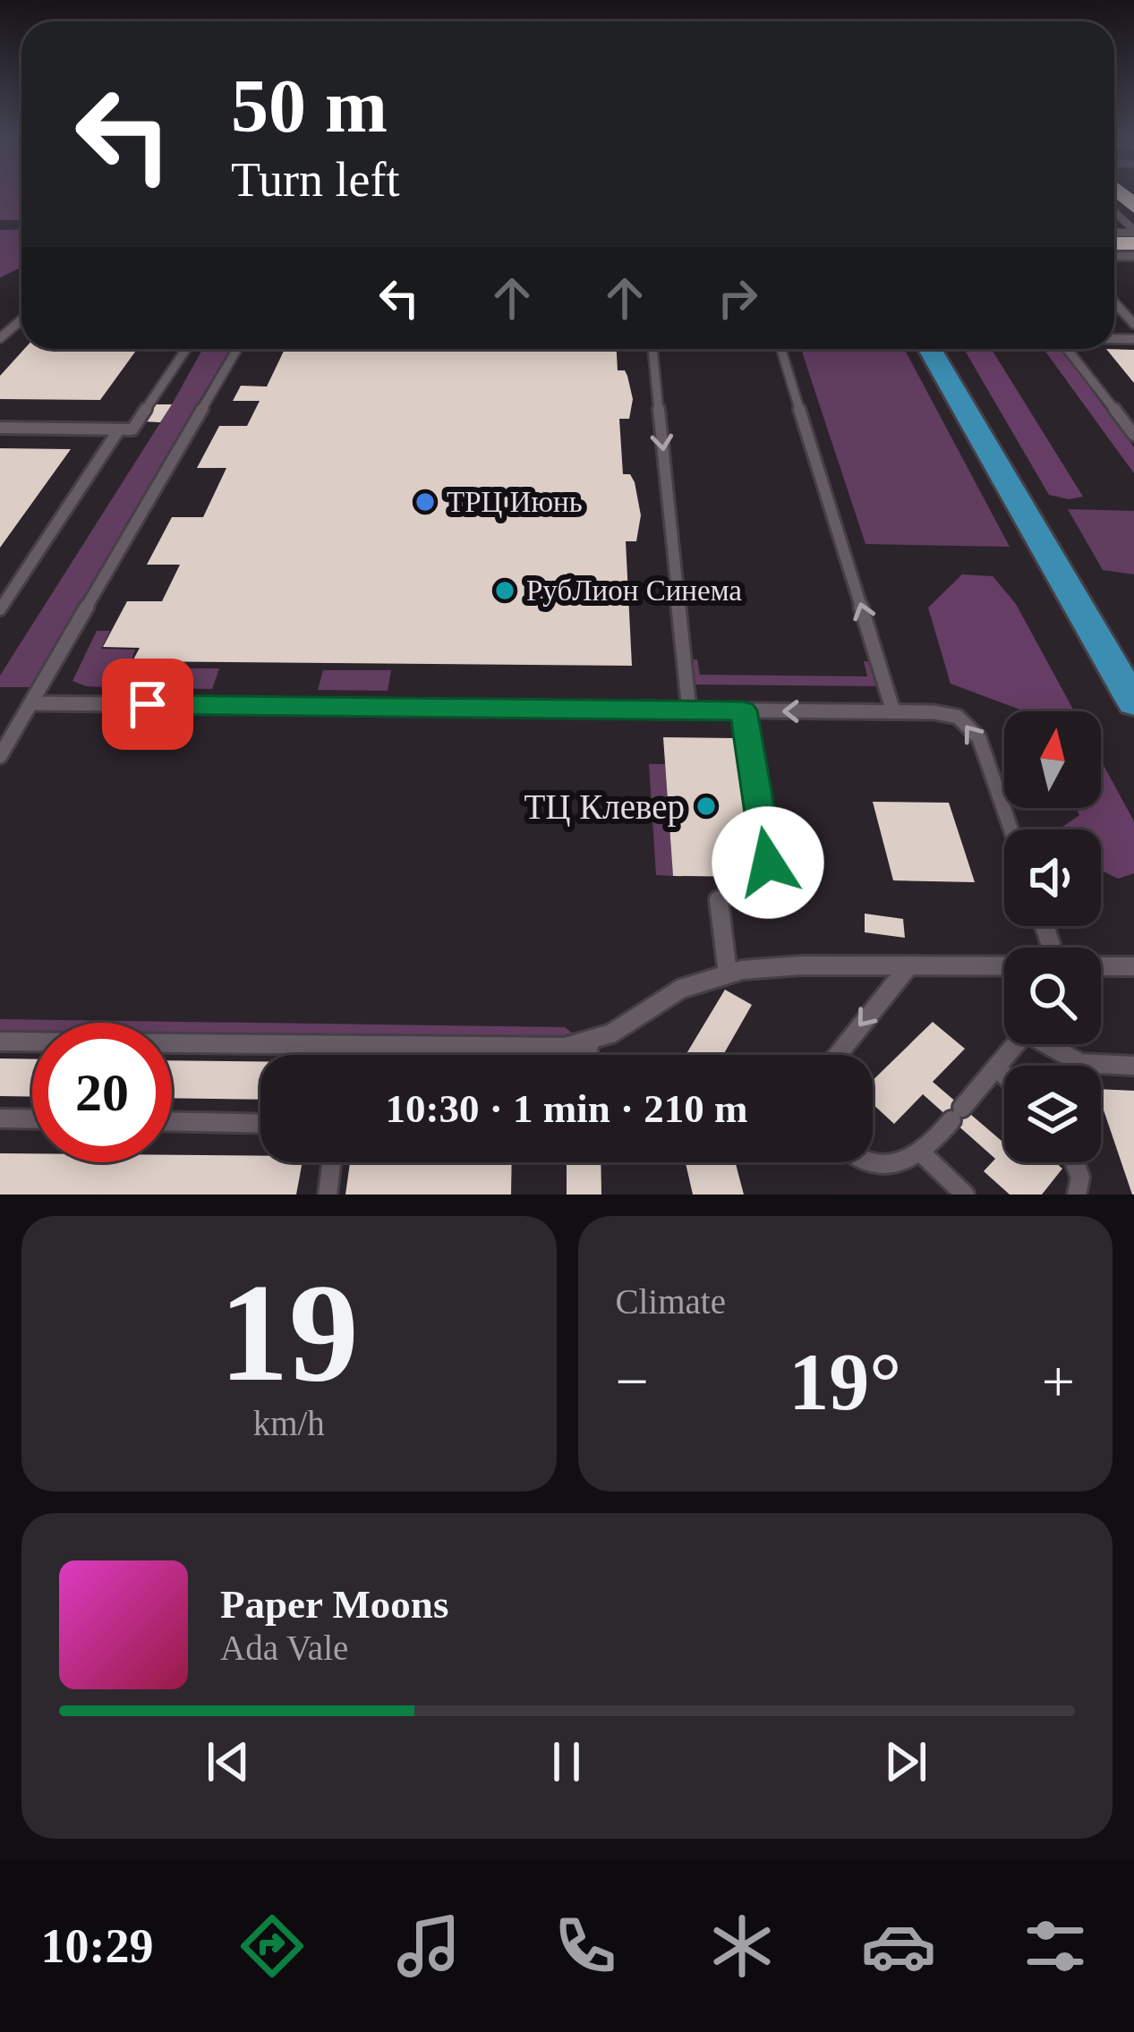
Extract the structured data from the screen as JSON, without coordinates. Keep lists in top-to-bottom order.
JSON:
{
  "places": ["ТРЦ Июнь", "РубЛион Синема", "ТЦ Клевер"],
  "north": "top",
  "page": {
    "turn": ["50 m", "Turn left"],
    "limit": "20",
    "trip": "10:30 · 1 min · 210 m",
    "tile": [
      ["19", "km/h"],
      "Climate"
    ],
    "heat": ["−", "19°", "+"],
    "song": ["Paper Moons", "Ada Vale"],
    "tabs": "10:29"
  }
}
